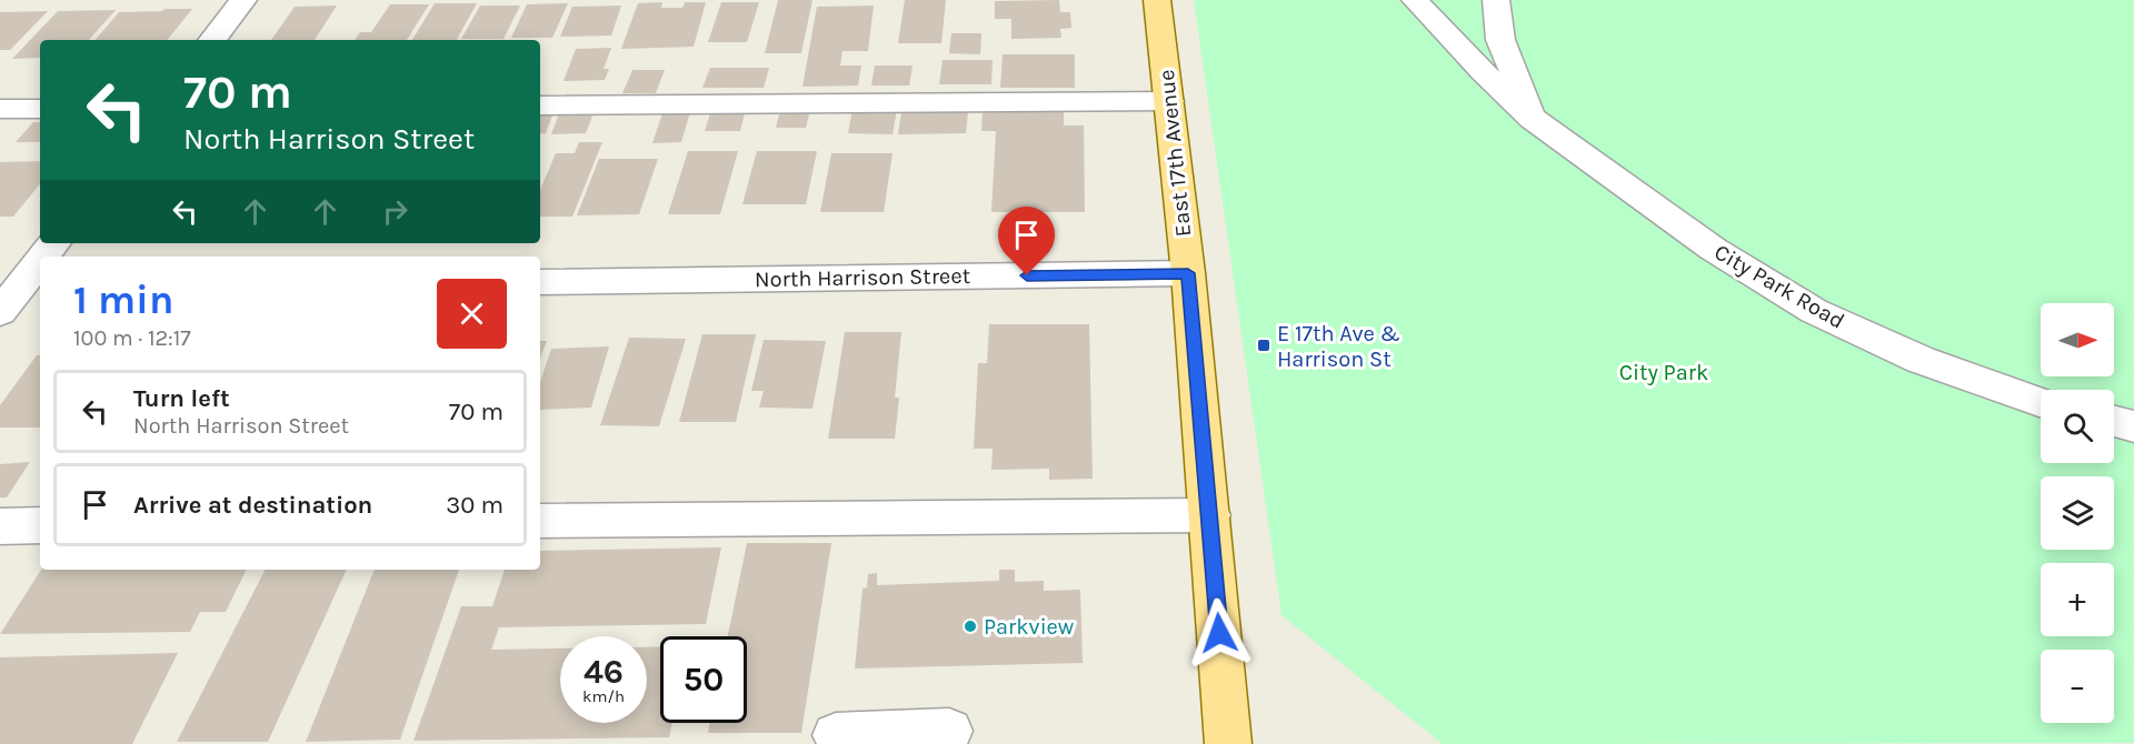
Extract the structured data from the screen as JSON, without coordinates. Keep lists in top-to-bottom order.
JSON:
{
  "streets": {
    "main road": ["East 17th Avenue"],
    "street": ["North Harrison Street", "City Park Road"]
  },
  "crossings": [
    ["East 17th Avenue", "North Harrison Street"]
  ],
  "parks": ["City Park"],
  "places": {
    "transit": ["E 17th Ave & Harrison St"],
    "other": ["Parkview"]
  },
  "north": "right",
  "page": {
    "turn": ["70 m", "North Harrison Street"],
    "heading": ["1 min", "100 m · 12:17"],
    "map_buttons": ["+", "−"],
    "list": [
      {
        "name": "Turn left",
        "note": "North Harrison Street",
        "value": "70 m"
      },
      {
        "name": "Arrive at destination",
        "value": "30 m"
      }
    ],
    "speed": "46 km/h",
    "limit": "50"
  }
}
